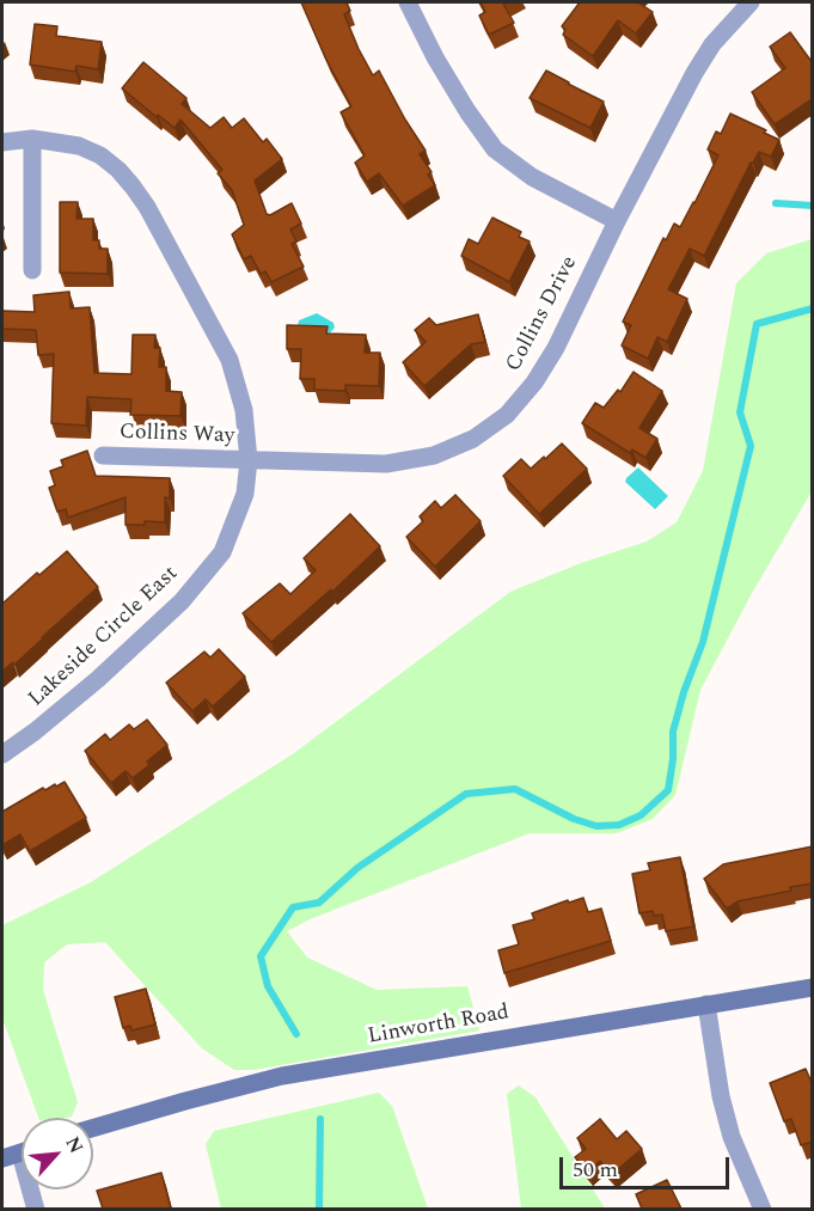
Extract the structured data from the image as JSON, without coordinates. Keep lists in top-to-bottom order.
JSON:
{
  "streets": {
    "main road": ["Linworth Road"],
    "street": ["Collins Drive", "Collins Way", "Lakeside Circle East"]
  },
  "crossings": [
    ["Collins Drive", "Collins Way"],
    ["Collins Drive", "Lakeside Circle East"],
    ["Collins Way", "Lakeside Circle East"]
  ],
  "scale_bar": "50 m",
  "north": "top right"
}
